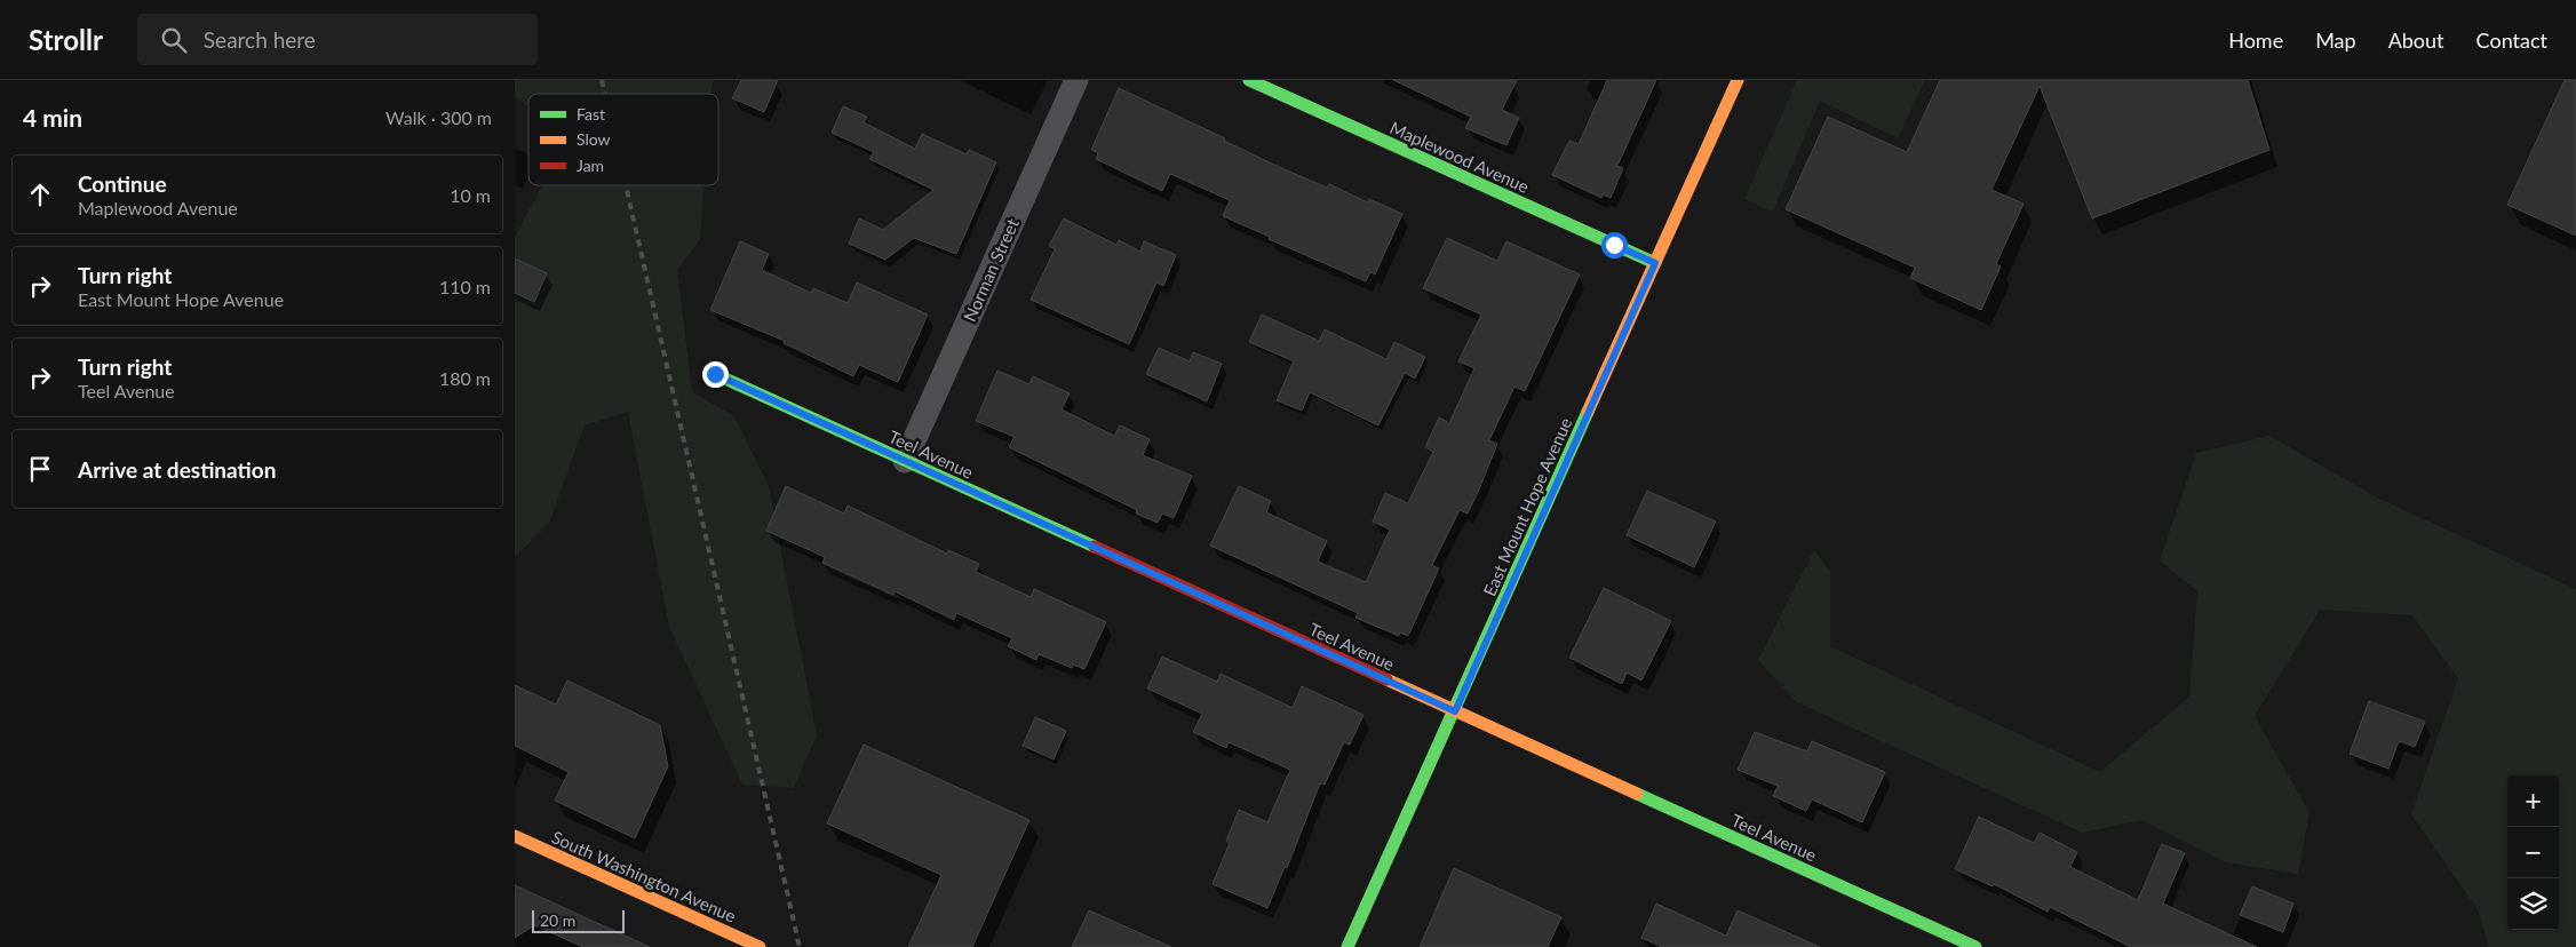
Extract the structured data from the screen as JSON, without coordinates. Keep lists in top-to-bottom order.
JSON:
{
  "streets": {
    "street": [
      "Maplewood Avenue",
      "Norman Street",
      "Teel Avenue",
      "East Mount Hope Avenue",
      "South Washington Avenue"
    ]
  },
  "crossings": [
    ["Maplewood Avenue", "East Mount Hope Avenue"],
    ["Norman Street", "Teel Avenue"],
    ["Teel Avenue", "East Mount Hope Avenue"]
  ],
  "legend": ["Fast", "Slow", "Jam"],
  "scale_bar": "20 m",
  "page": {
    "header": "Strollr",
    "search": "Search here",
    "nav": [
      "Home",
      "Map",
      "About",
      "Contact"
    ],
    "heading": ["4 min", "Walk · 300 m"],
    "list": [
      ["Continue", "Maplewood Avenue", "10 m"],
      ["Turn right", "East Mount Hope Avenue", "110 m"],
      ["Turn right", "Teel Avenue", "180 m"],
      "Arrive at destination"
    ],
    "map_buttons": ["+", "−"],
    "scale": "20 m"
  }
}
